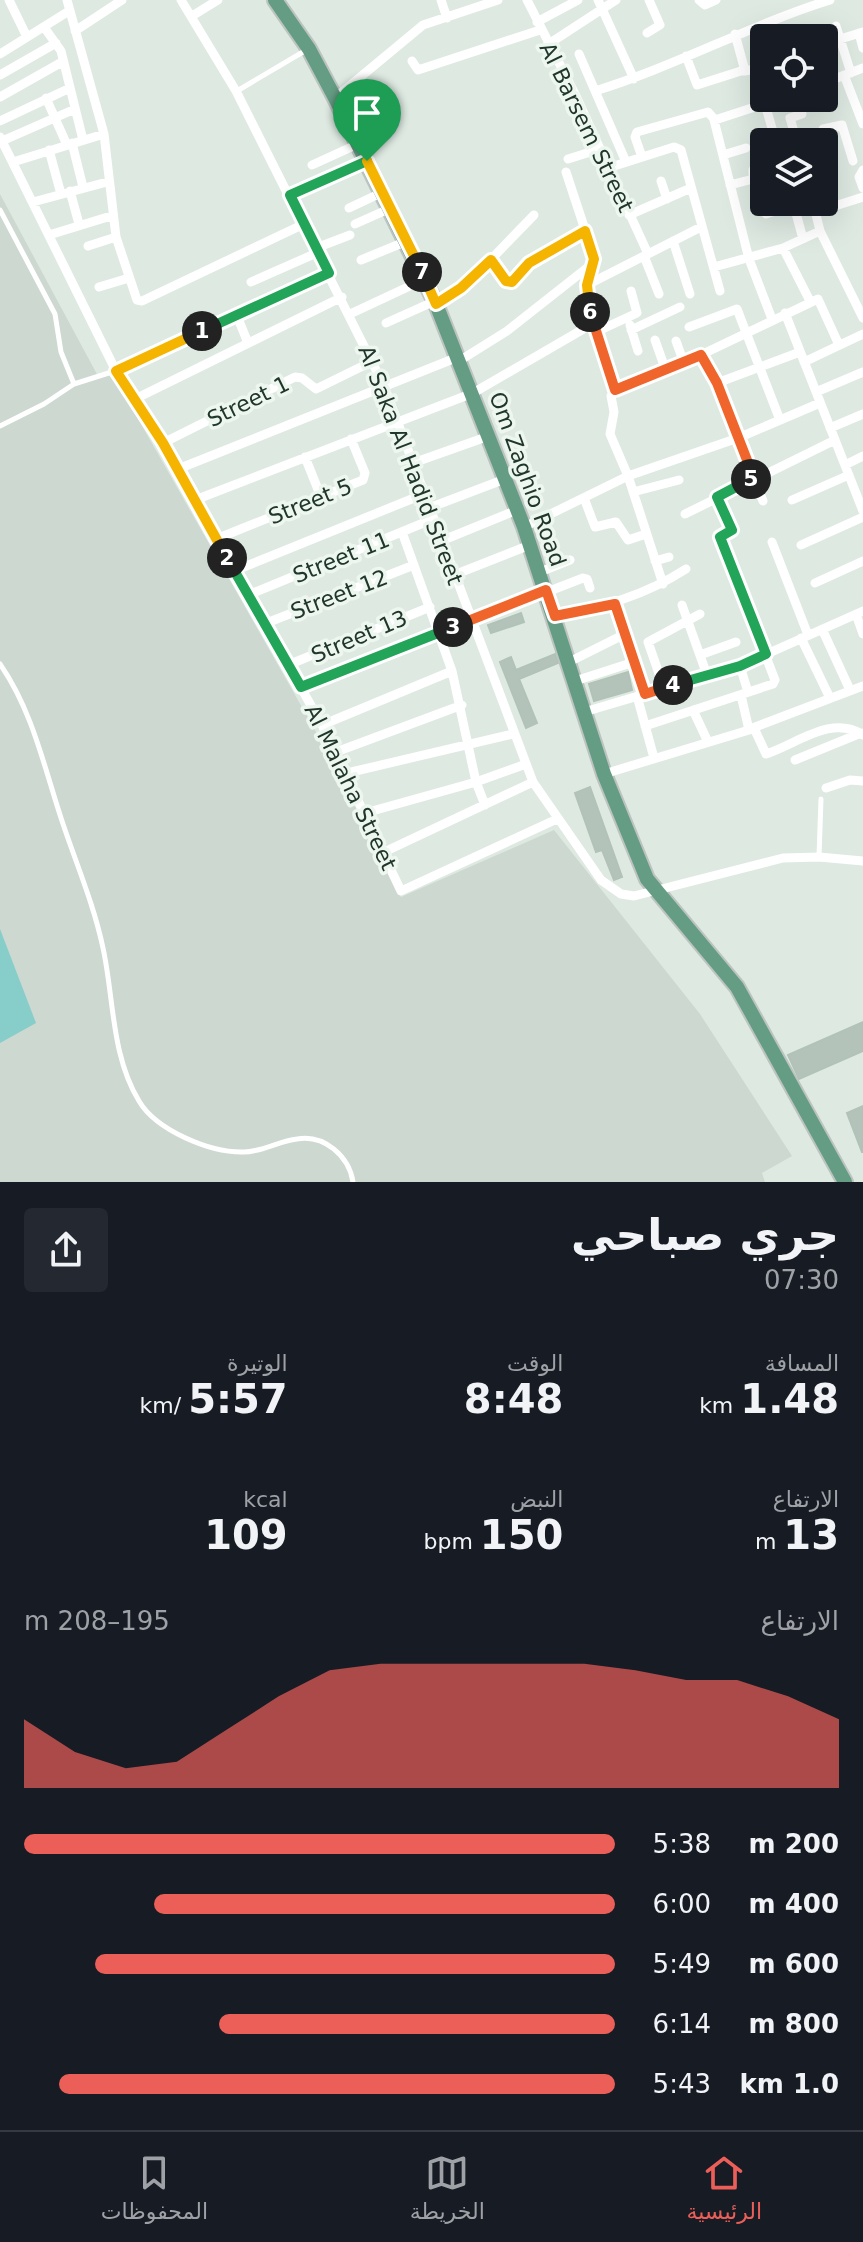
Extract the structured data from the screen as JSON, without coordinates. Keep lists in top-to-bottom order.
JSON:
{
  "streets": {
    "main road": ["Om Zaghio Road"],
    "street": [
      "Al Barsem Street",
      "Street 1",
      "Al Saka Al Hadid Street",
      "Street 5",
      "Street 11",
      "Street 12",
      "Street 13",
      "Al Malaha Street"
    ]
  },
  "crossings": [
    ["Street 1", "Al Saka Al Hadid Street"],
    ["Street 1", "Al Malaha Street"],
    ["Al Saka Al Hadid Street", "Om Zaghio Road"],
    ["Al Saka Al Hadid Street", "Street 11"],
    ["Al Saka Al Hadid Street", "Al Malaha Street"],
    ["Street 5", "Al Malaha Street"],
    ["Street 11", "Al Malaha Street"],
    ["Street 12", "Al Malaha Street"],
    ["Street 13", "Al Malaha Street"]
  ],
  "page": {
    "pins": [
      "7",
      "6",
      "1",
      "5",
      "2",
      "3",
      "4"
    ],
    "heading": ["جري صباحي", "07:30"],
    "stats": [
      ["المسافة", "1.48 km"],
      ["الوقت", "8:48"],
      ["الوتيرة", "5:57 /km"],
      ["الارتفاع", "13 m"],
      ["النبض", "150 bpm"],
      ["kcal", "109"]
    ],
    "chart": ["الارتفاع", "195–208 m"],
    "list": [
      {
        "name": "200 m",
        "note": "5:38"
      },
      {
        "name": "400 m",
        "note": "6:00"
      },
      {
        "name": "600 m",
        "note": "5:49"
      },
      {
        "name": "800 m",
        "note": "6:14"
      },
      {
        "name": "1.0 km",
        "note": "5:43"
      }
    ],
    "tabs": ["الرئيسية", "الخريطة", "المحفوظات"]
  }
}
